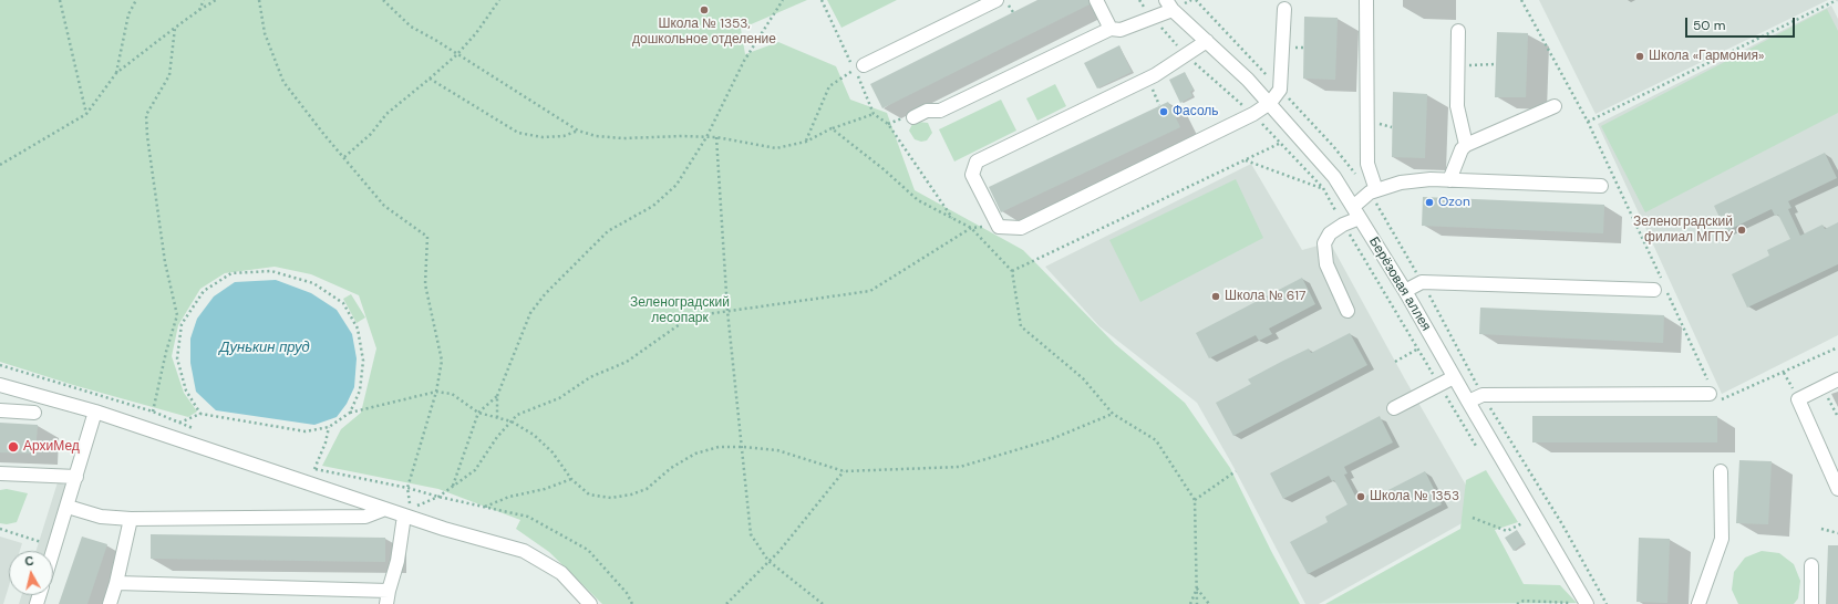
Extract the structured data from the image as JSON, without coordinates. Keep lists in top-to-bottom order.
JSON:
{
  "streets": {
    "street": ["Берёзовая аллея"]
  },
  "water": ["Дунькин пруд"],
  "parks": ["Зеленоградский лесопарк"],
  "places": [
    "Школа № 1353, дошкольное отделение",
    "Школа «Гармония»",
    "Фасоль",
    "Ozon",
    "Зеленоградский филиал МГПУ",
    "Школа № 617",
    "АрхиМед",
    "Школа № 1353"
  ],
  "scale_bar": "50 m",
  "north": "top"
}
